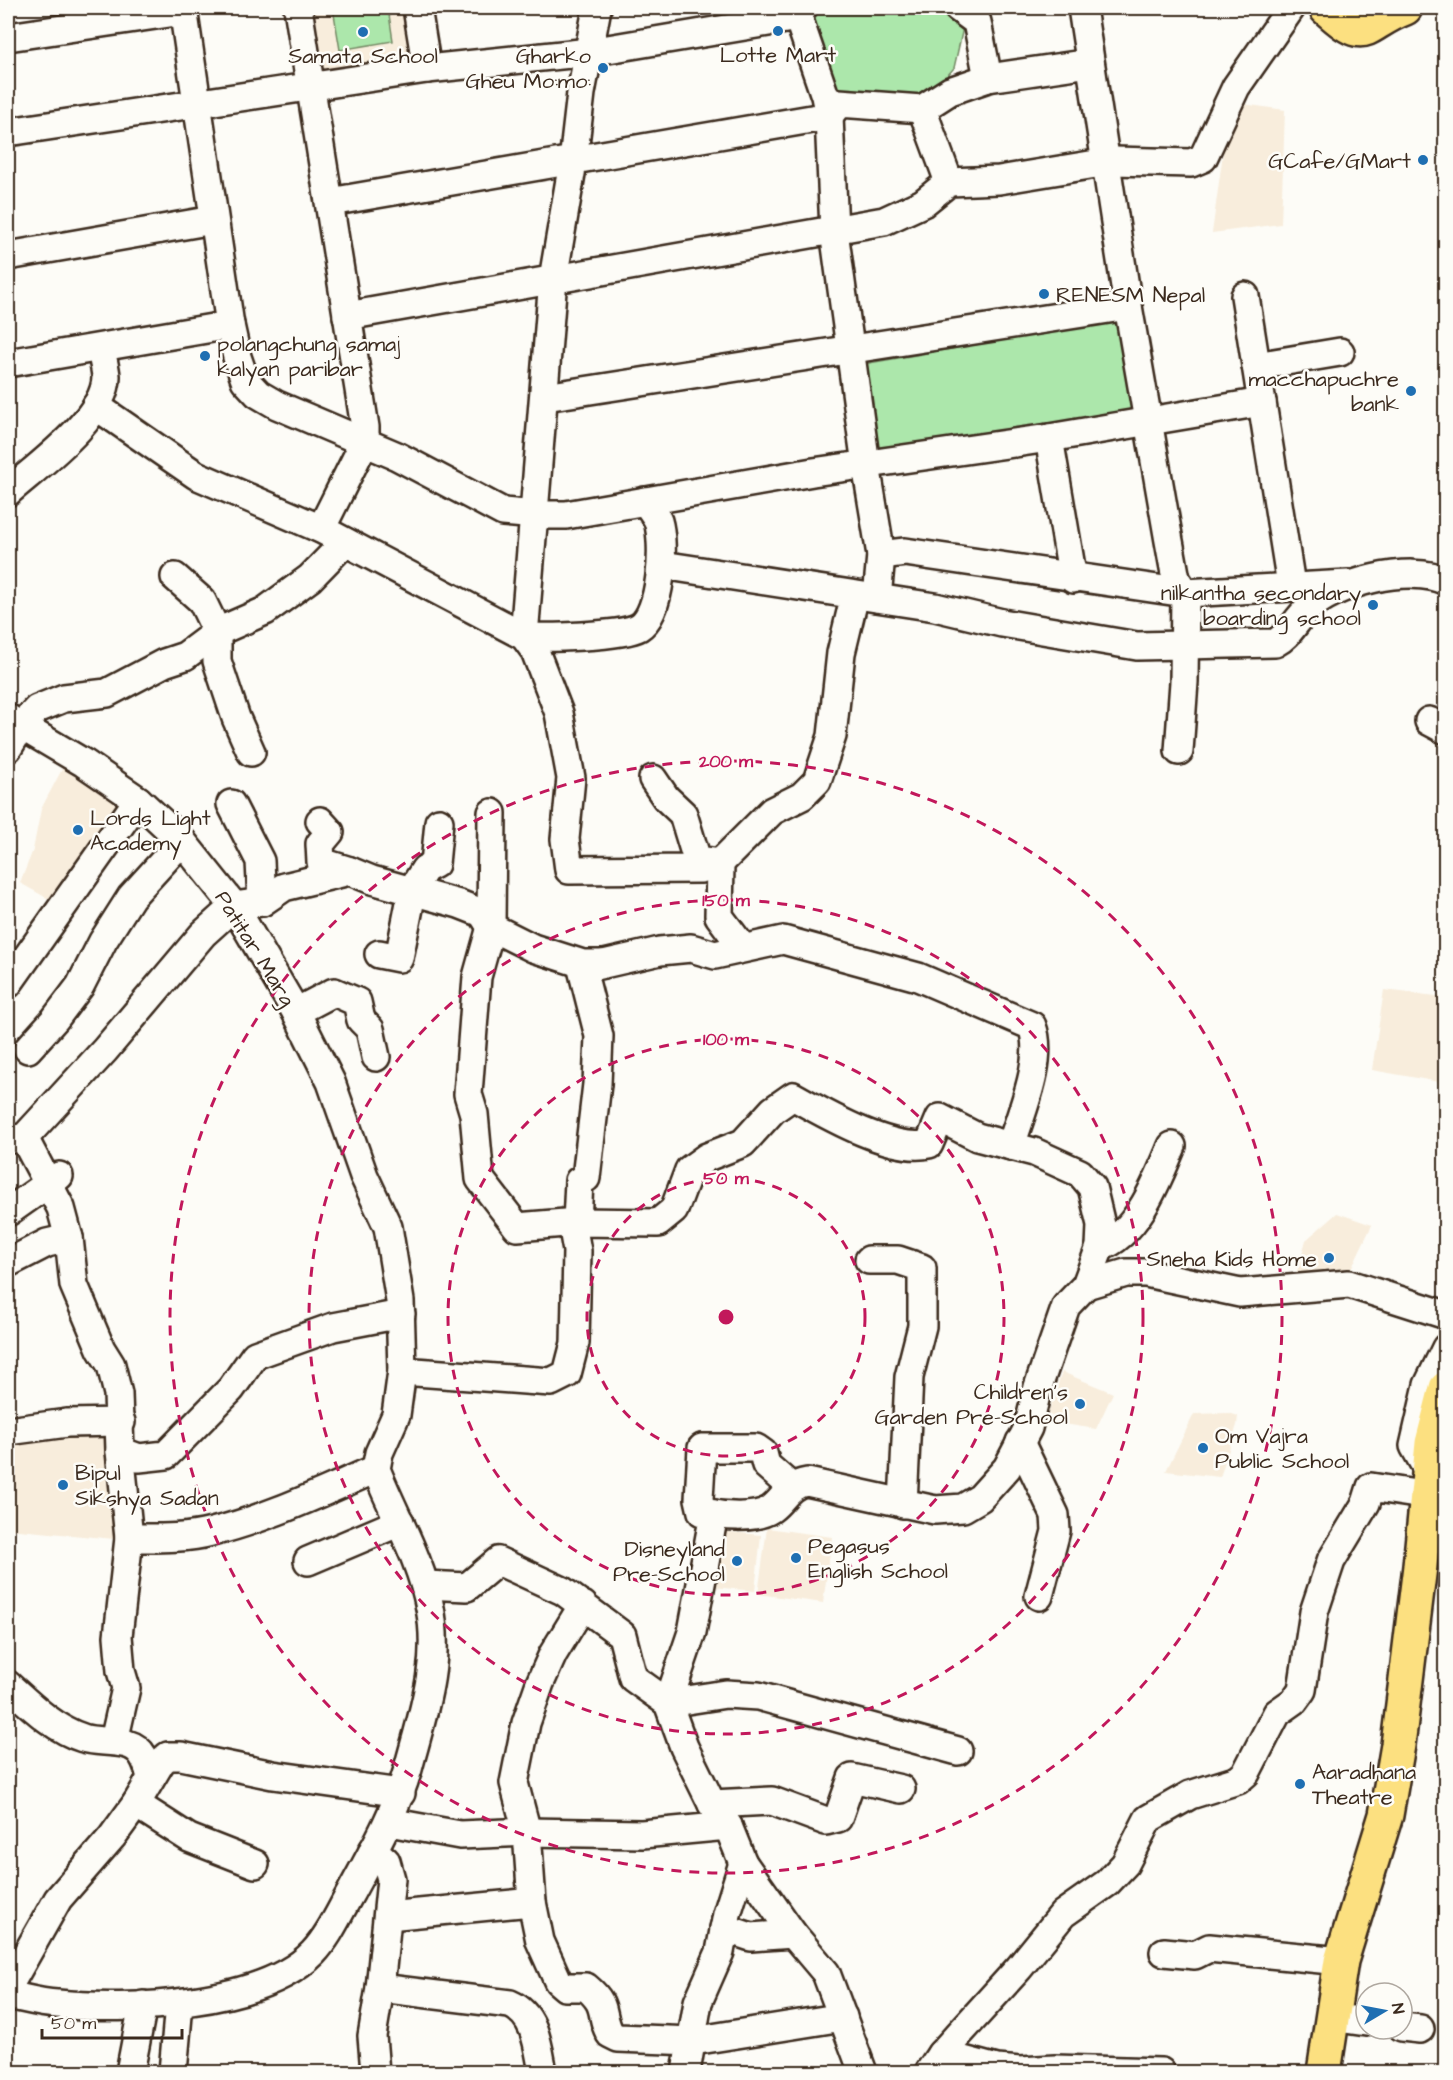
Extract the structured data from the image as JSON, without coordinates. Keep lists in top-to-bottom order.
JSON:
{
  "streets": {
    "street": ["Patitar Marg"]
  },
  "places": [
    "Lotte Mart",
    "Samata School",
    "Gharko Gheu Mo:mo:",
    "GCafe/GMart",
    "RENESM Nepal",
    "polangchung samaj kalyan paribar",
    "macchapuchre bank",
    "nilkantha secondary boarding school",
    "Lords Light Academy",
    "Sneha Kids Home",
    "Children's Garden Pre-School",
    "Om Vajra Public School",
    "Bipul Sikshya Sadan",
    "Pegasus English School",
    "Disneyland Pre-School",
    "Aaradhana Theatre"
  ],
  "scale_bar": "50 m",
  "north": "right",
  "rings": [
    "200 m",
    "150 m",
    "100 m",
    "50 m"
  ]
}
